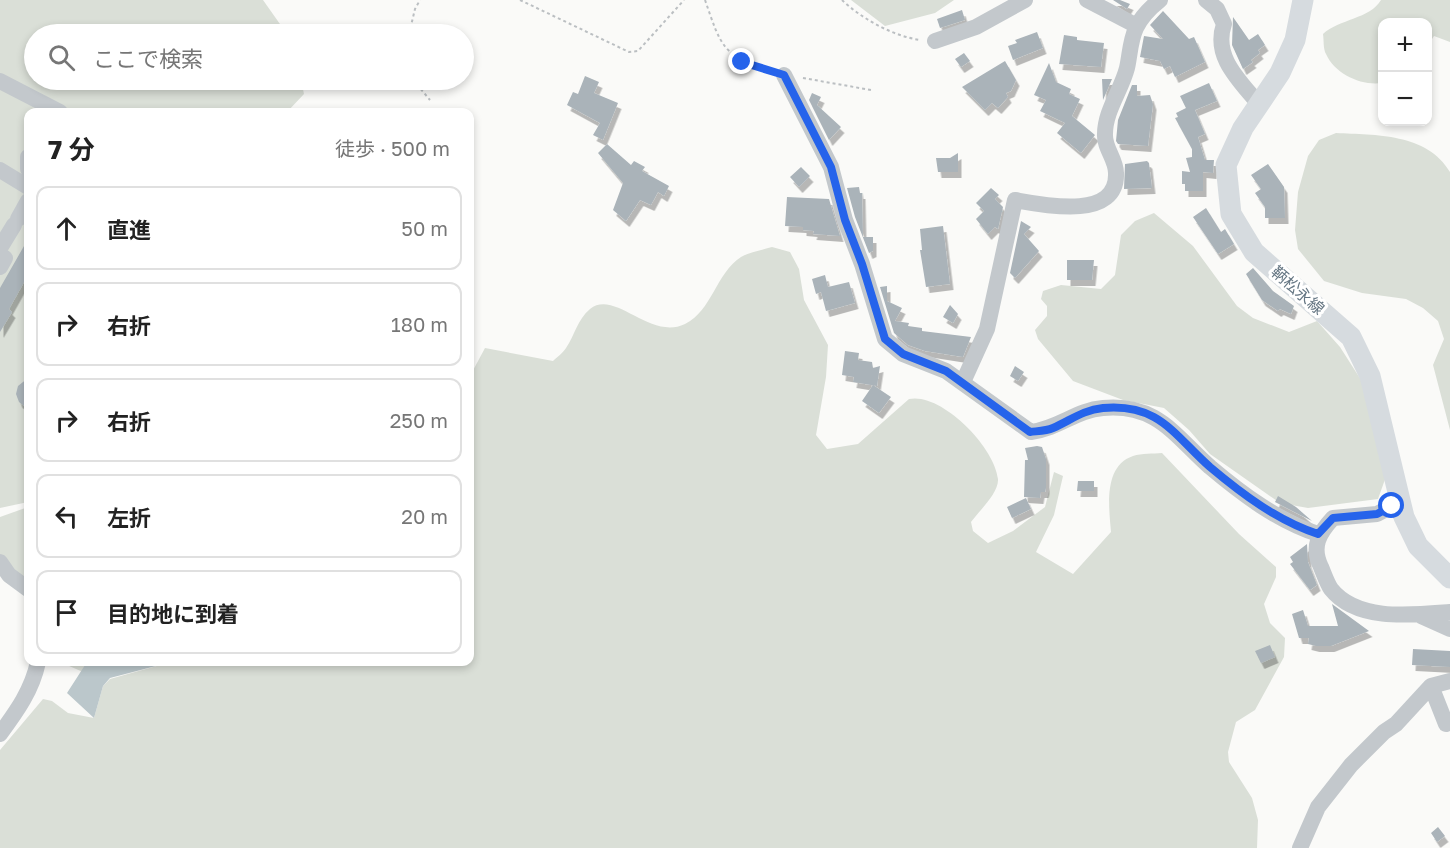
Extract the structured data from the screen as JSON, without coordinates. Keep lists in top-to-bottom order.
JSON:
{
  "streets": {
    "main road": ["鞆松永線"]
  },
  "page": {
    "map_buttons": ["+", "−"],
    "search": "ここで検索",
    "heading": ["7 分", "徒歩 · 500 m"],
    "list": [
      ["直進", "50 m"],
      ["右折", "180 m"],
      ["右折", "250 m"],
      ["左折", "20 m"],
      "目的地に到着"
    ]
  }
}
